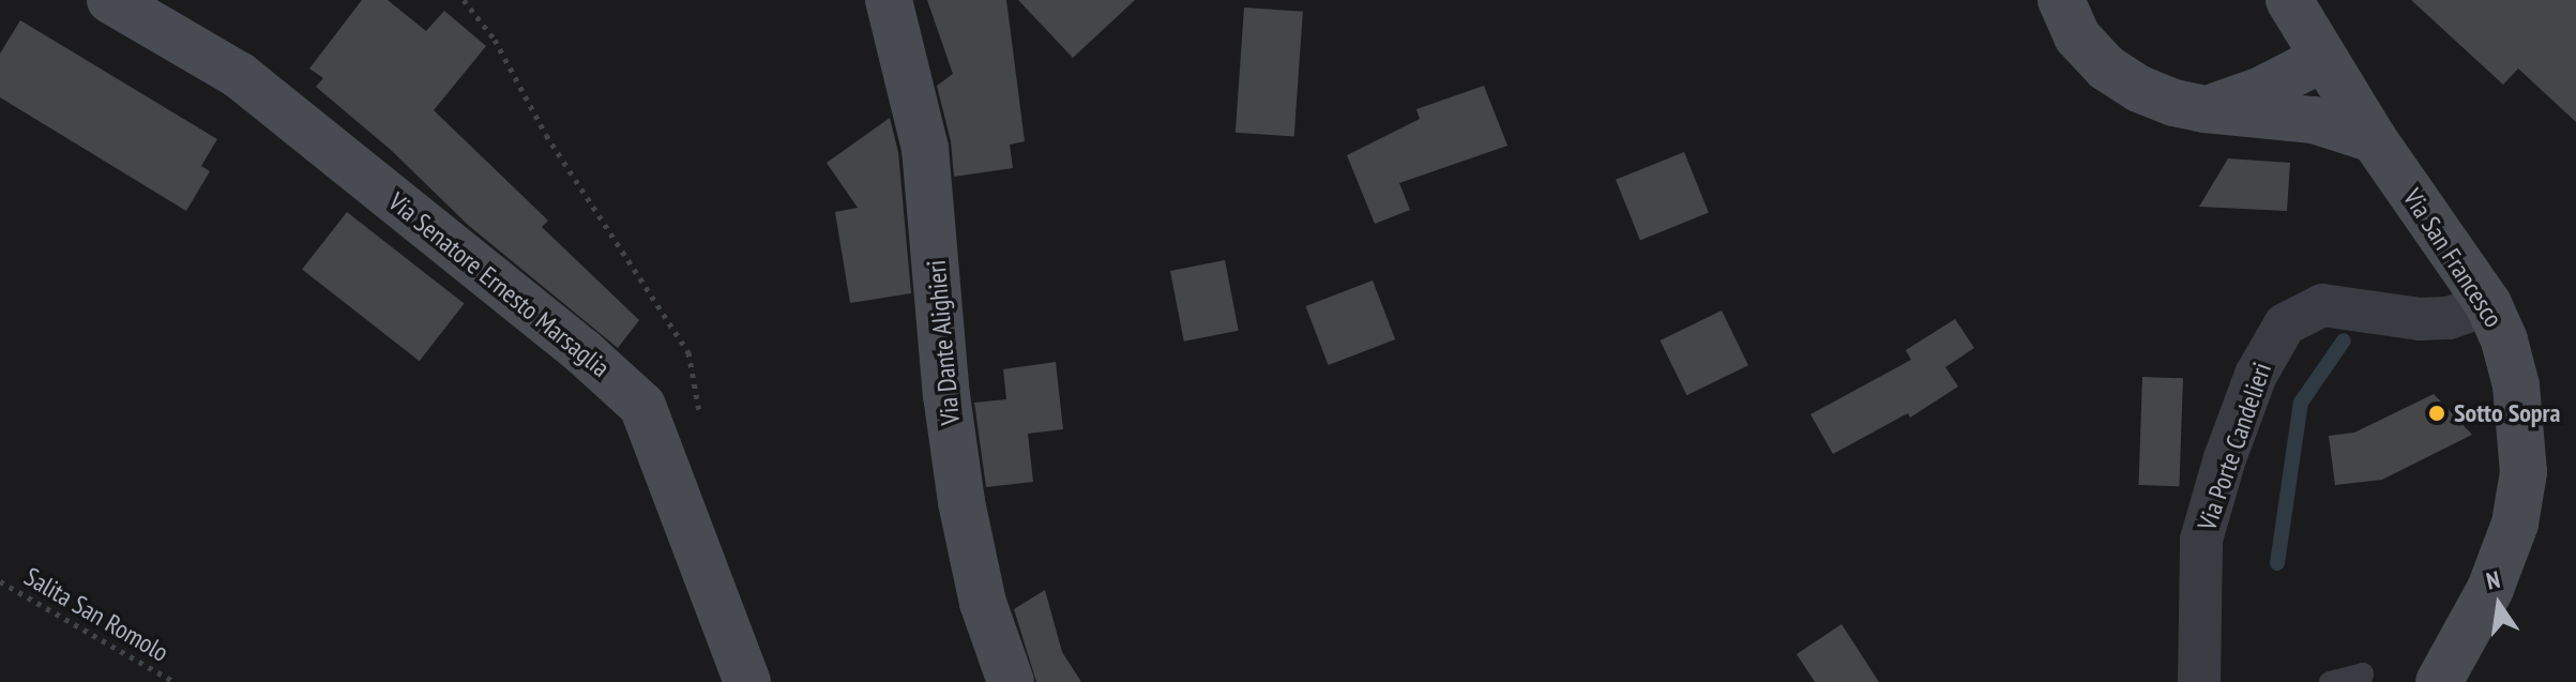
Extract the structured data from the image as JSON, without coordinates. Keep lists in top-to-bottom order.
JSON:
{
  "streets": {
    "street": [
      "Via San Francesco",
      "Via Senatore Ernesto Marsaglia",
      "Via Dante Alighieri",
      "Via Porte Candelieri"
    ],
    "path": ["Salita San Romolo"]
  },
  "crossings": [
    ["Via San Francesco", "Via Porte Candelieri"]
  ],
  "places": ["Sotto Sopra"],
  "north": "top"
}
